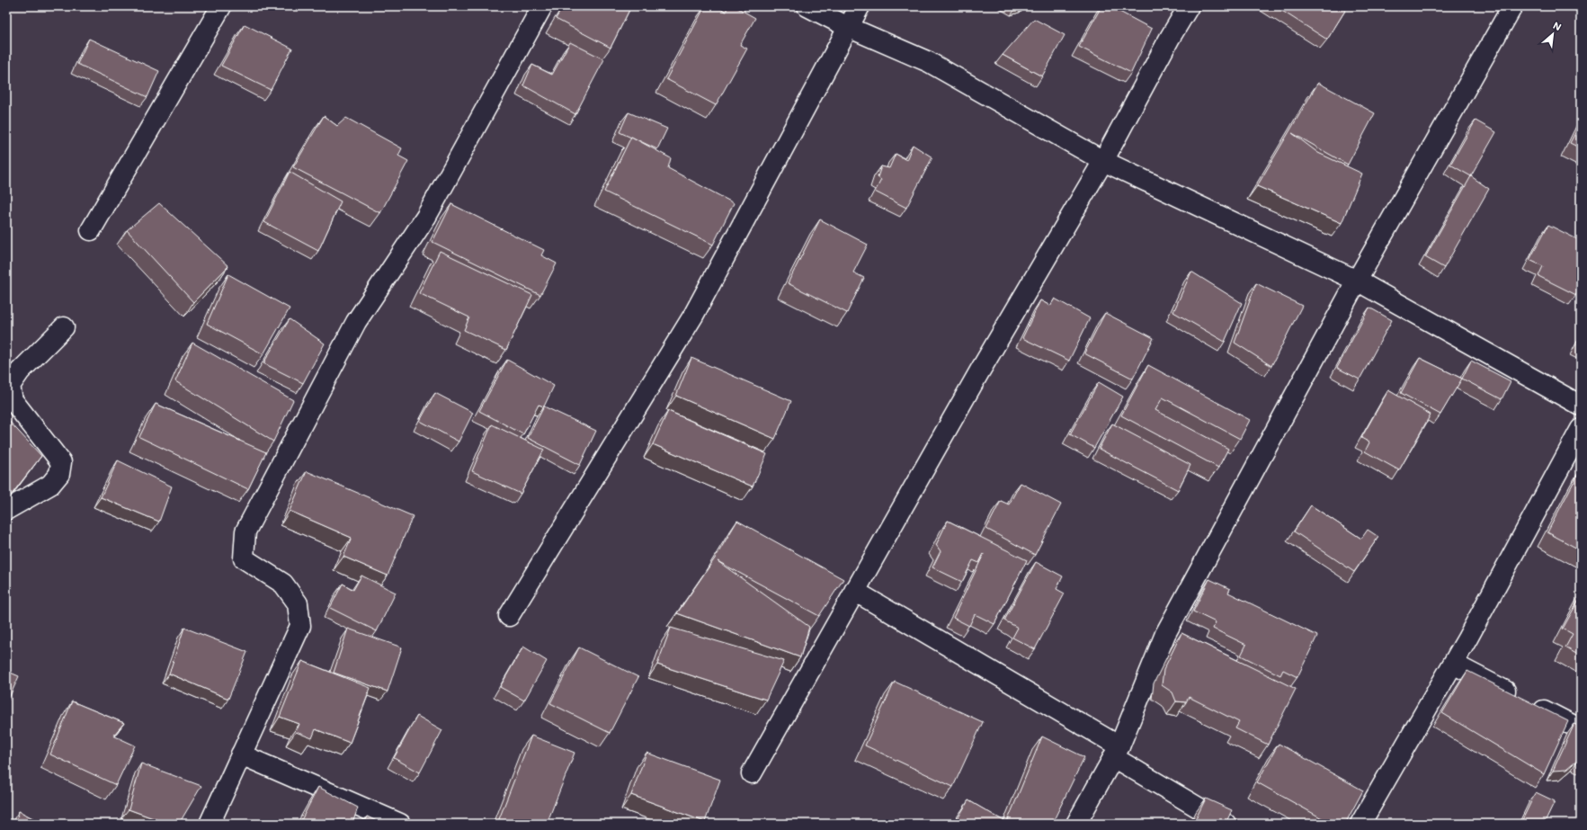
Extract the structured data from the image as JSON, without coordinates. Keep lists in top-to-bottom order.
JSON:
{
  "north": "top right"
}
